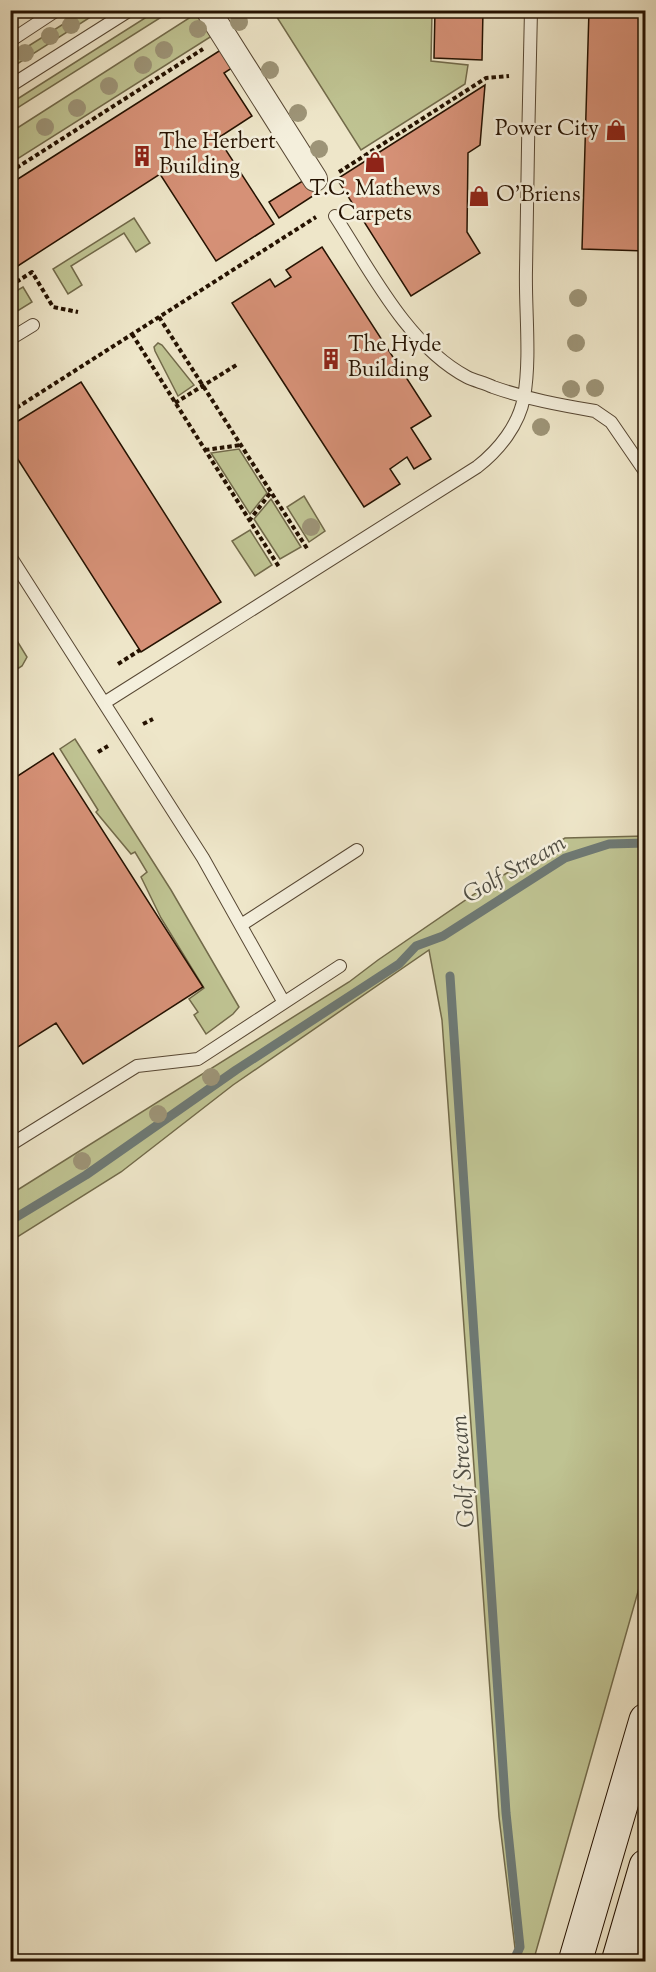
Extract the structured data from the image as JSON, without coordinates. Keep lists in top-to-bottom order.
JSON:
{
  "water": ["Golf Stream"],
  "places": {
    "shop": ["Power City", "T.C. Mathews Carpets", "O'Briens"],
    "building": ["The Herbert Building", "The Hyde Building"]
  }
}
